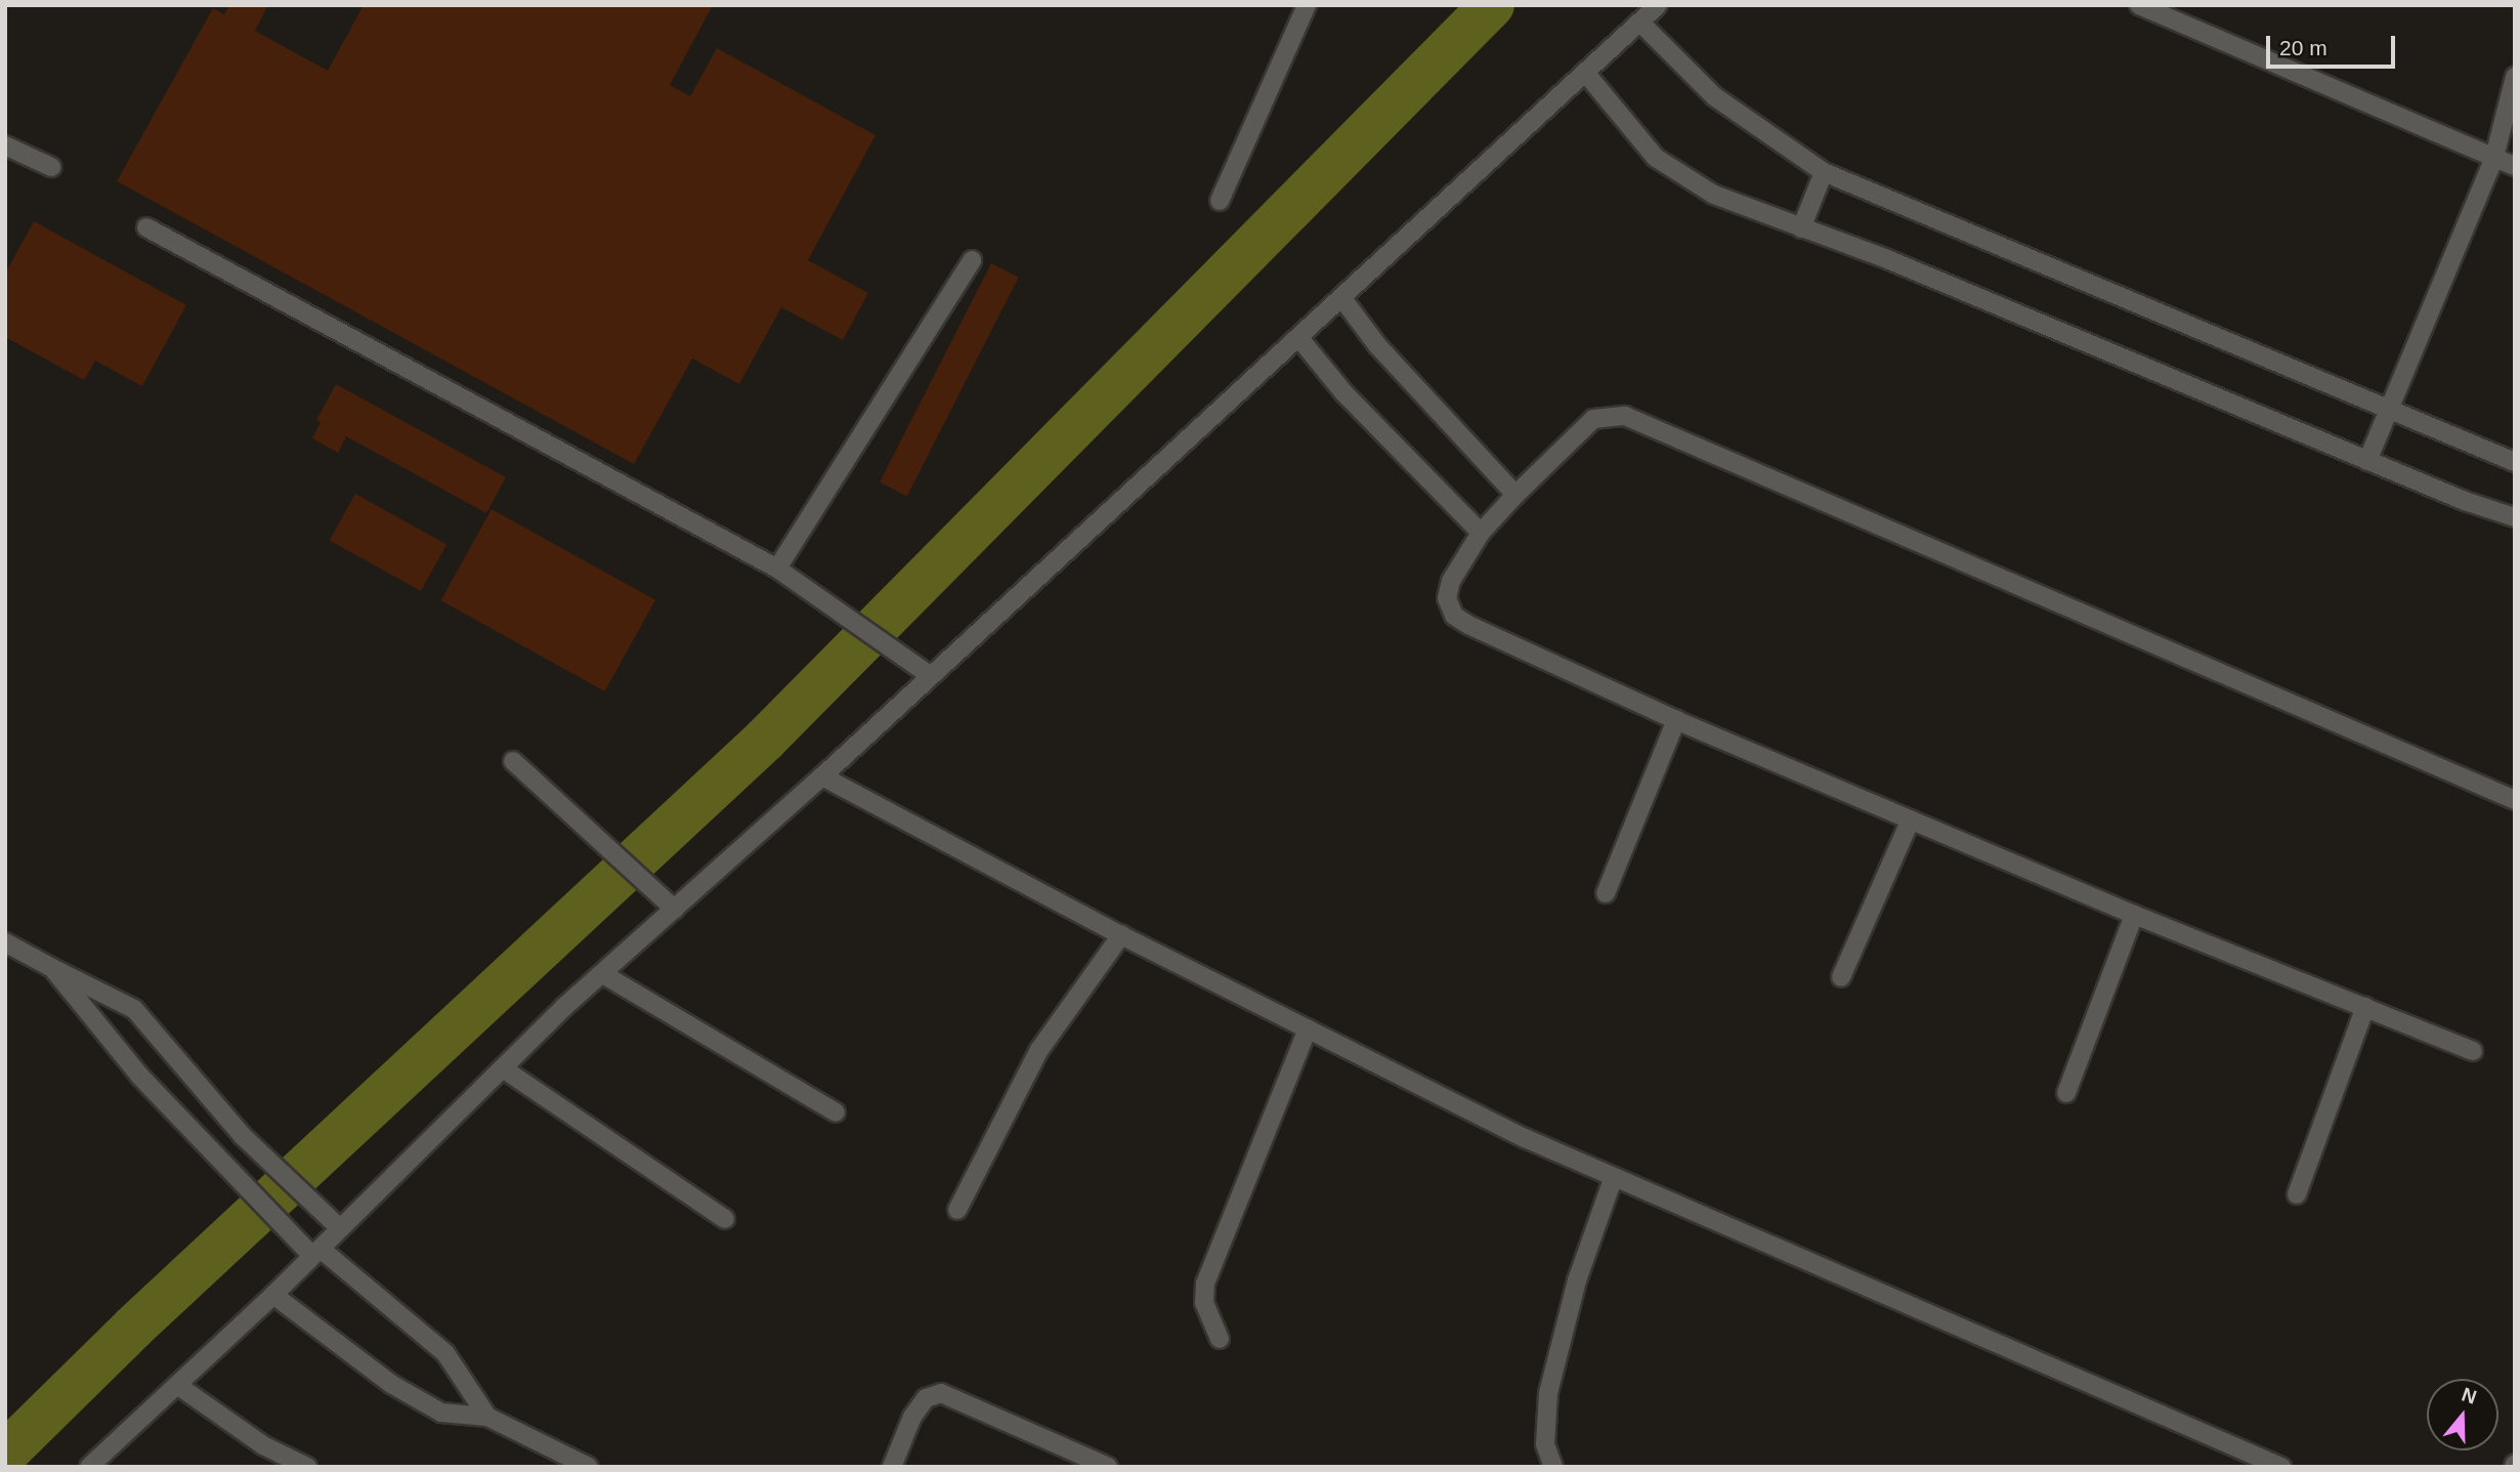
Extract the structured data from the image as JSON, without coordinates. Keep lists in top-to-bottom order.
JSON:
{
  "scale_bar": "20 m",
  "north": "top"
}
